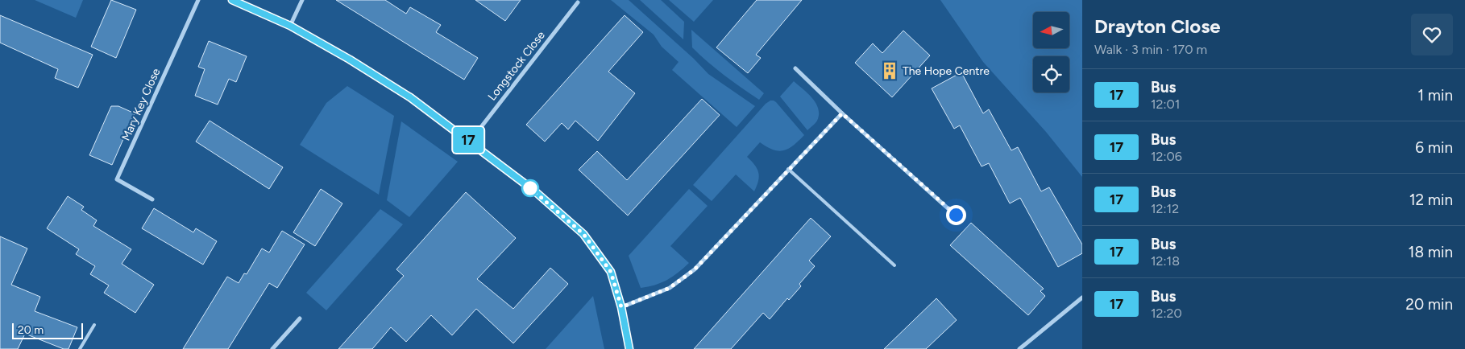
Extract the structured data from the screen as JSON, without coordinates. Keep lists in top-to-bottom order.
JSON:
{
  "streets": {
    "street": ["Longstock Close", "Mary Key Close"]
  },
  "places": {
    "building": ["The Hope Centre"]
  },
  "lines": ["bus line 17"],
  "scale_bar": "20 m",
  "north": "left",
  "page": {
    "on_map": "17",
    "heading": ["Drayton Close", "Walk · 3 min · 170 m"],
    "list": [
      {
        "mark": "17",
        "name": "Bus",
        "note": "12:01",
        "value": "1 min"
      },
      {
        "mark": "17",
        "name": "Bus",
        "note": "12:06",
        "value": "6 min"
      },
      {
        "mark": "17",
        "name": "Bus",
        "note": "12:12",
        "value": "12 min"
      },
      {
        "mark": "17",
        "name": "Bus",
        "note": "12:18",
        "value": "18 min"
      },
      {
        "mark": "17",
        "name": "Bus",
        "note": "12:20",
        "value": "20 min"
      }
    ],
    "scale": "20 m"
  }
}
